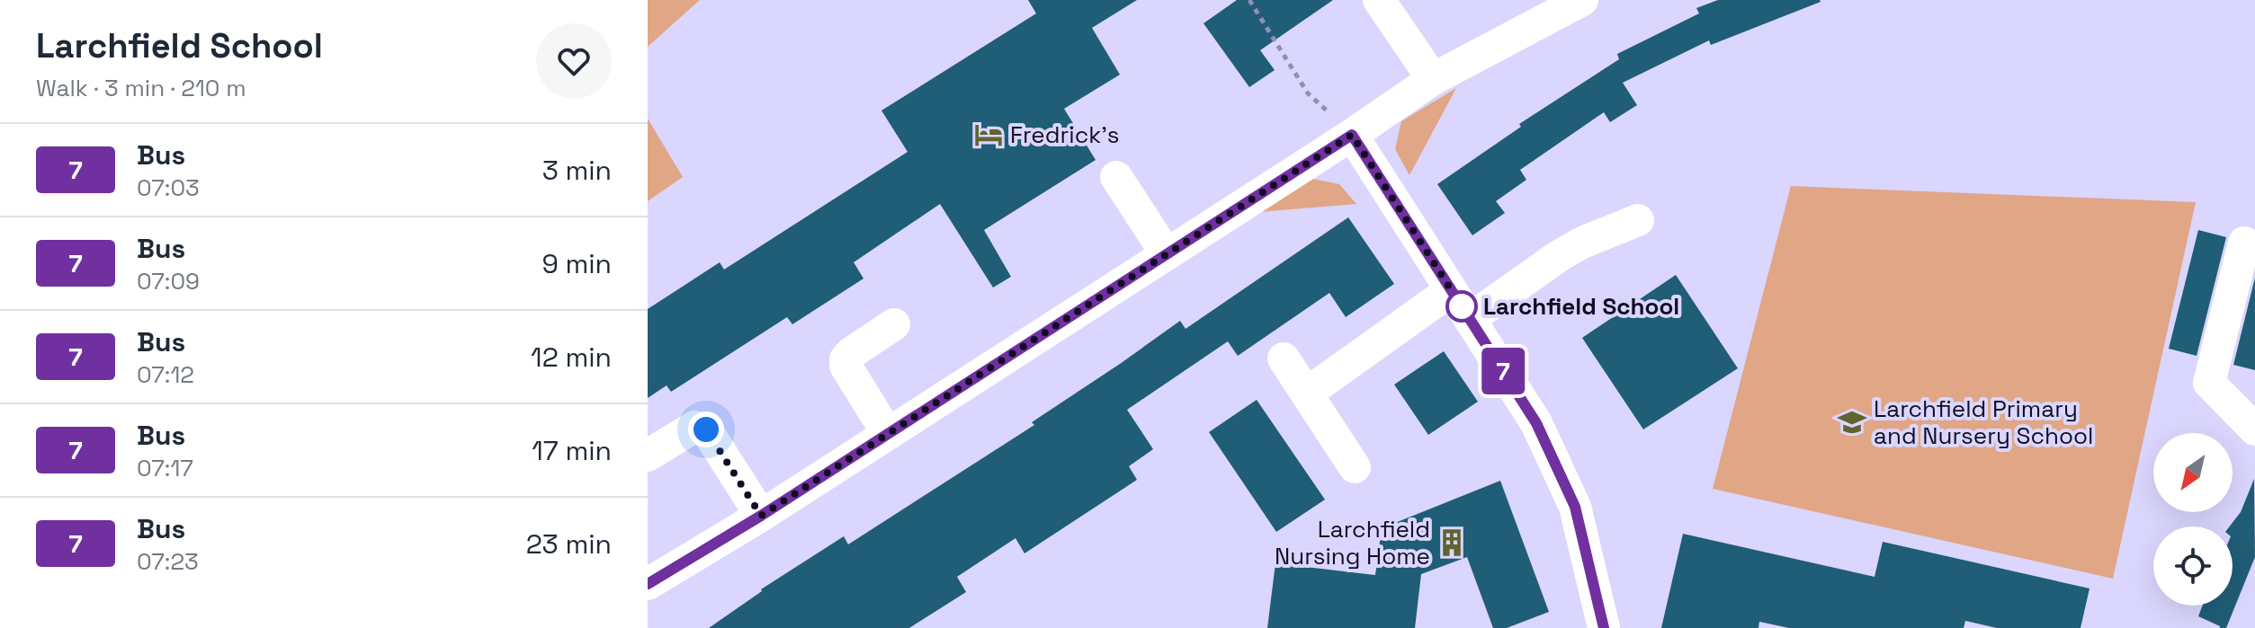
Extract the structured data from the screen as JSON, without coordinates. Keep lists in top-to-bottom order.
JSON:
{
  "places": {
    "hotel": ["Fredrick's"],
    "other": ["Larchfield School"],
    "school or university": ["Larchfield Primary and Nursery School"],
    "building": ["Larchfield Nursing Home"]
  },
  "lines": ["bus line 7"],
  "north": "bottom left",
  "page": {
    "heading": ["Larchfield School", "Walk · 3 min · 210 m"],
    "on_map": "7",
    "list": [
      {
        "mark": "7",
        "name": "Bus",
        "note": "07:03",
        "value": "3 min"
      },
      {
        "mark": "7",
        "name": "Bus",
        "note": "07:09",
        "value": "9 min"
      },
      {
        "mark": "7",
        "name": "Bus",
        "note": "07:12",
        "value": "12 min"
      },
      {
        "mark": "7",
        "name": "Bus",
        "note": "07:17",
        "value": "17 min"
      },
      {
        "mark": "7",
        "name": "Bus",
        "note": "07:23",
        "value": "23 min"
      }
    ]
  }
}
